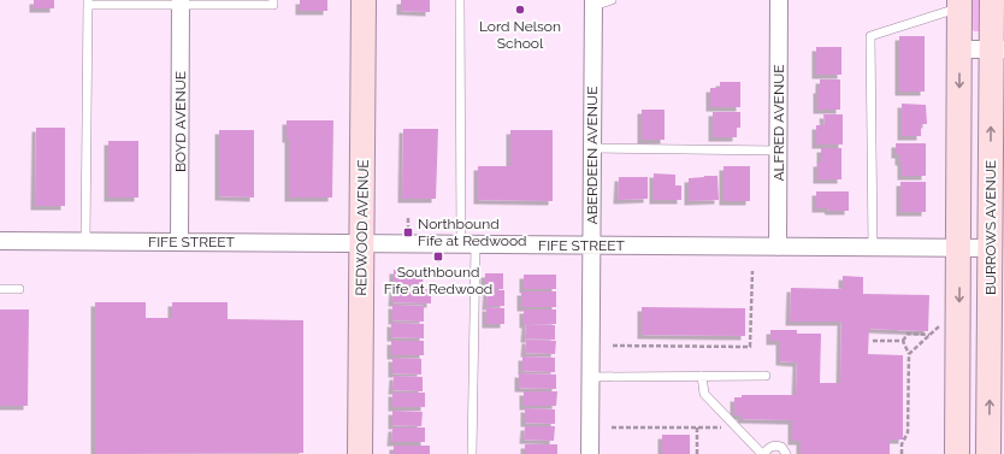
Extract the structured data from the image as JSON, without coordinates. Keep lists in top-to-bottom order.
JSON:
{
  "streets": {
    "street": [
      "BOYD AVENUE",
      "ALFRED AVENUE",
      "ABERDEEN AVENUE",
      "REDWOOD AVENUE",
      "BURROWS AVENUE",
      "FIFE STREET"
    ]
  },
  "crossings": [
    ["BOYD AVENUE", "FIFE STREET"],
    ["ALFRED AVENUE", "FIFE STREET"],
    ["ABERDEEN AVENUE", "FIFE STREET"],
    ["REDWOOD AVENUE", "FIFE STREET"],
    ["BURROWS AVENUE", "FIFE STREET"]
  ],
  "places": {
    "other": ["Lord Nelson School"],
    "transit": ["Northbound Fife at Redwood", "Southbound Fife at Redwood"]
  }
}
